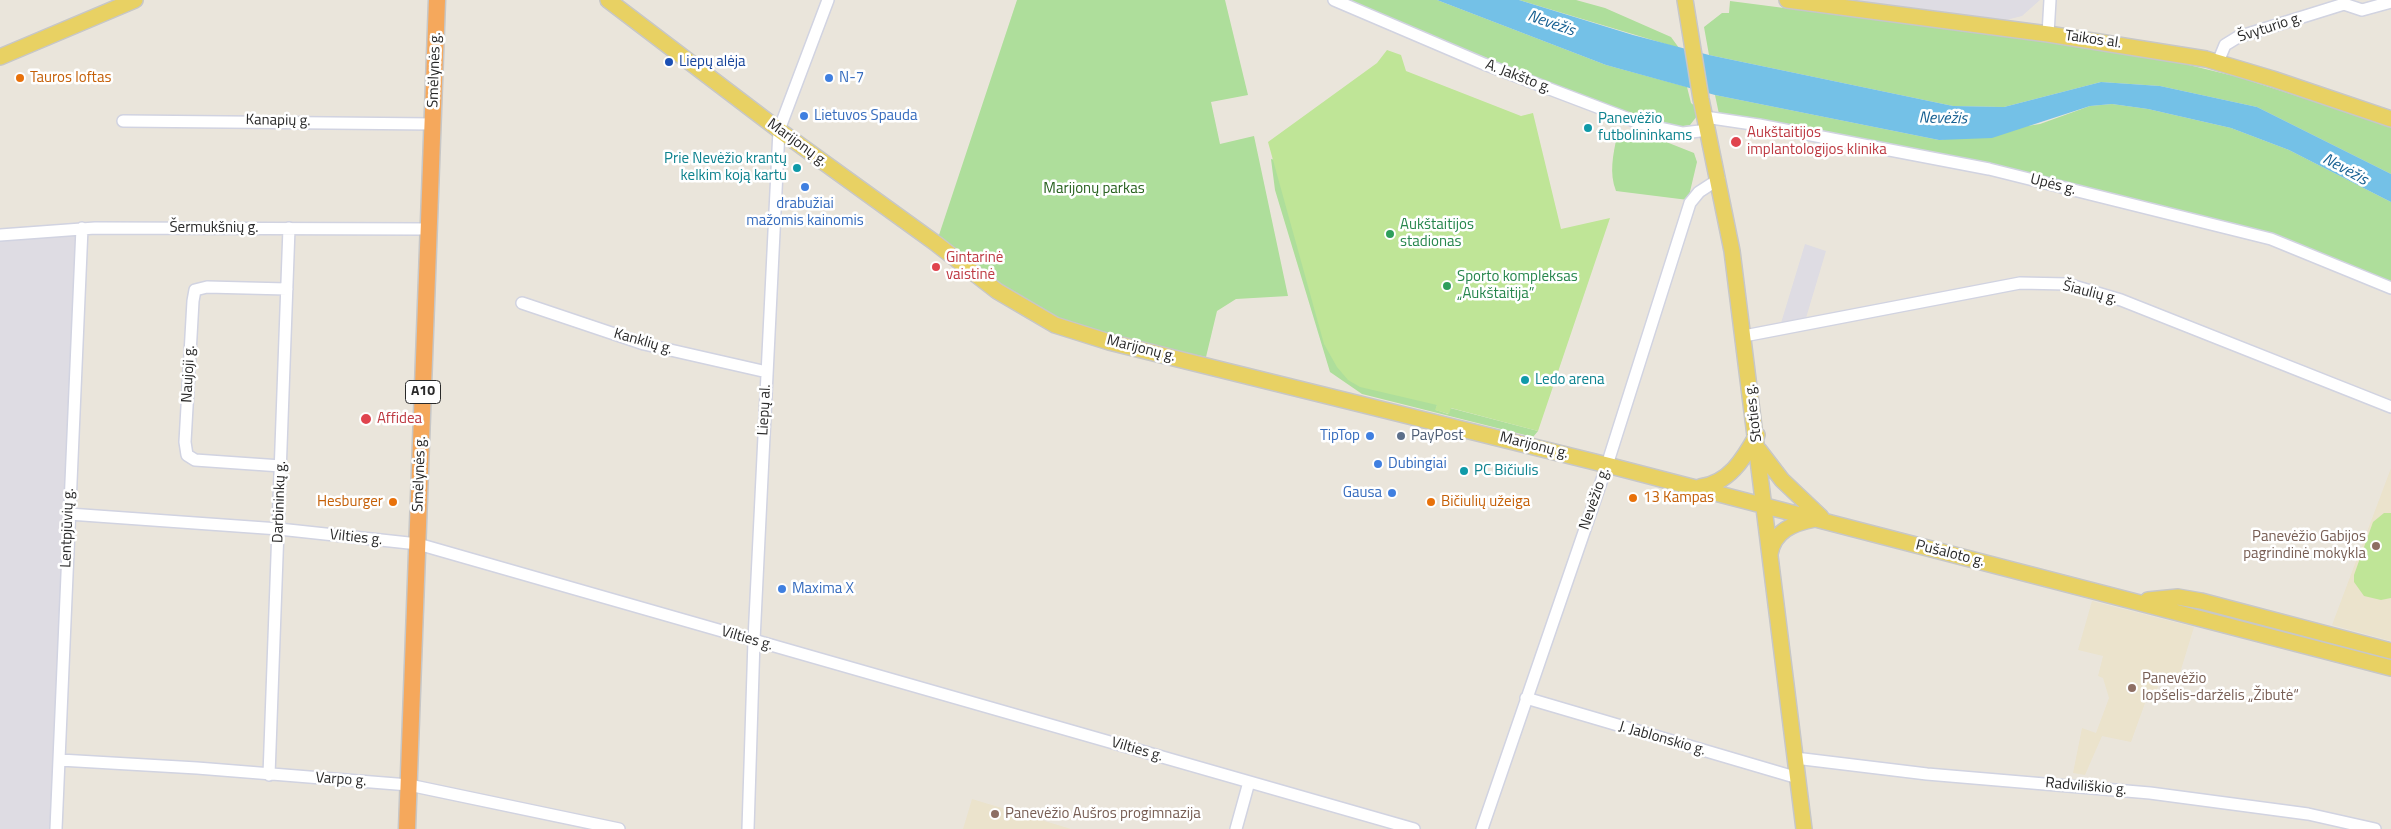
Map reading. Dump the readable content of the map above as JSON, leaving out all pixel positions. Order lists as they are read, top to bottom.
{
  "streets": {
    "highway": ["Smėlynės g.", "A10"],
    "main road": [
      "Taikos al.",
      "Marijonų g.",
      "Stoties g.",
      "Pušaloto g."
    ],
    "street": [
      "Švyturio g.",
      "A. Jakšto g.",
      "Kanapių g.",
      "Upės g.",
      "Šermukšnių g.",
      "Šiaulių g.",
      "Kanklių g.",
      "Naujoji g.",
      "Liepų al.",
      "Nevėžio g.",
      "Darbininkų g.",
      "Lentpjūvių g.",
      "Vilties g.",
      "J. Jablonskio g.",
      "Varpo g.",
      "Radviliškio g."
    ]
  },
  "crossings": [
    ["Švyturio g.", "Taikos al."],
    ["Smėlynės g.", "Kanapių g."],
    ["Smėlynės g.", "Šermukšnių g."],
    ["Smėlynės g.", "Vilties g."],
    ["Smėlynės g.", "Varpo g."],
    ["A. Jakšto g.", "Upės g."],
    ["A. Jakšto g.", "Stoties g."],
    ["Marijonų g.", "Liepų al."],
    ["Marijonų g.", "Stoties g."],
    ["Marijonų g.", "Nevėžio g."],
    ["Marijonų g.", "Pušaloto g."],
    ["Upės g.", "Stoties g."],
    ["Šermukšnių g.", "Darbininkų g."],
    ["Šermukšnių g.", "Lentpjūvių g."],
    ["Šiaulių g.", "Stoties g."],
    ["Kanklių g.", "Liepų al."],
    ["Naujoji g.", "Darbininkų g."],
    ["Liepų al.", "Vilties g."],
    ["Stoties g.", "Nevėžio g."],
    ["Stoties g.", "Pušaloto g."],
    ["Stoties g.", "J. Jablonskio g."],
    ["Stoties g.", "Radviliškio g."],
    ["Nevėžio g.", "J. Jablonskio g."],
    ["Darbininkų g.", "Vilties g."],
    ["Darbininkų g.", "Varpo g."],
    ["Lentpjūvių g.", "Vilties g."],
    ["Lentpjūvių g.", "Varpo g."]
  ],
  "water": ["Nevėžis"],
  "parks": ["Marijonų parkas"],
  "places": [
    "Liepų alėja",
    "Tauros loftas",
    "N-7",
    "Lietuvos Spauda",
    "Panevėžio futbolininkams",
    "Aukštaitijos implantologijos klinika",
    "Prie Nevėžio krantų kelkim koją kartu",
    "drabužiai mažomis kainomis",
    "Aukštaitijos stadionas",
    "Gintarinė vaistinė",
    "Sporto kompleksas „Aukštaitija”",
    "Ledo arena",
    "Affidea",
    "TipTop",
    "PayPost",
    "Dubingiai",
    "PC Bičiulis",
    "Gausa",
    "13 Kampas",
    "Hesburger",
    "Bičiulių užeiga",
    "Panevėžio Gabijos pagrindinė mokykla",
    "Maxima X",
    "Panevėžio lopšelis-darželis „Žibutė“",
    "Panevėžio Aušros progimnazija"
  ]
}
